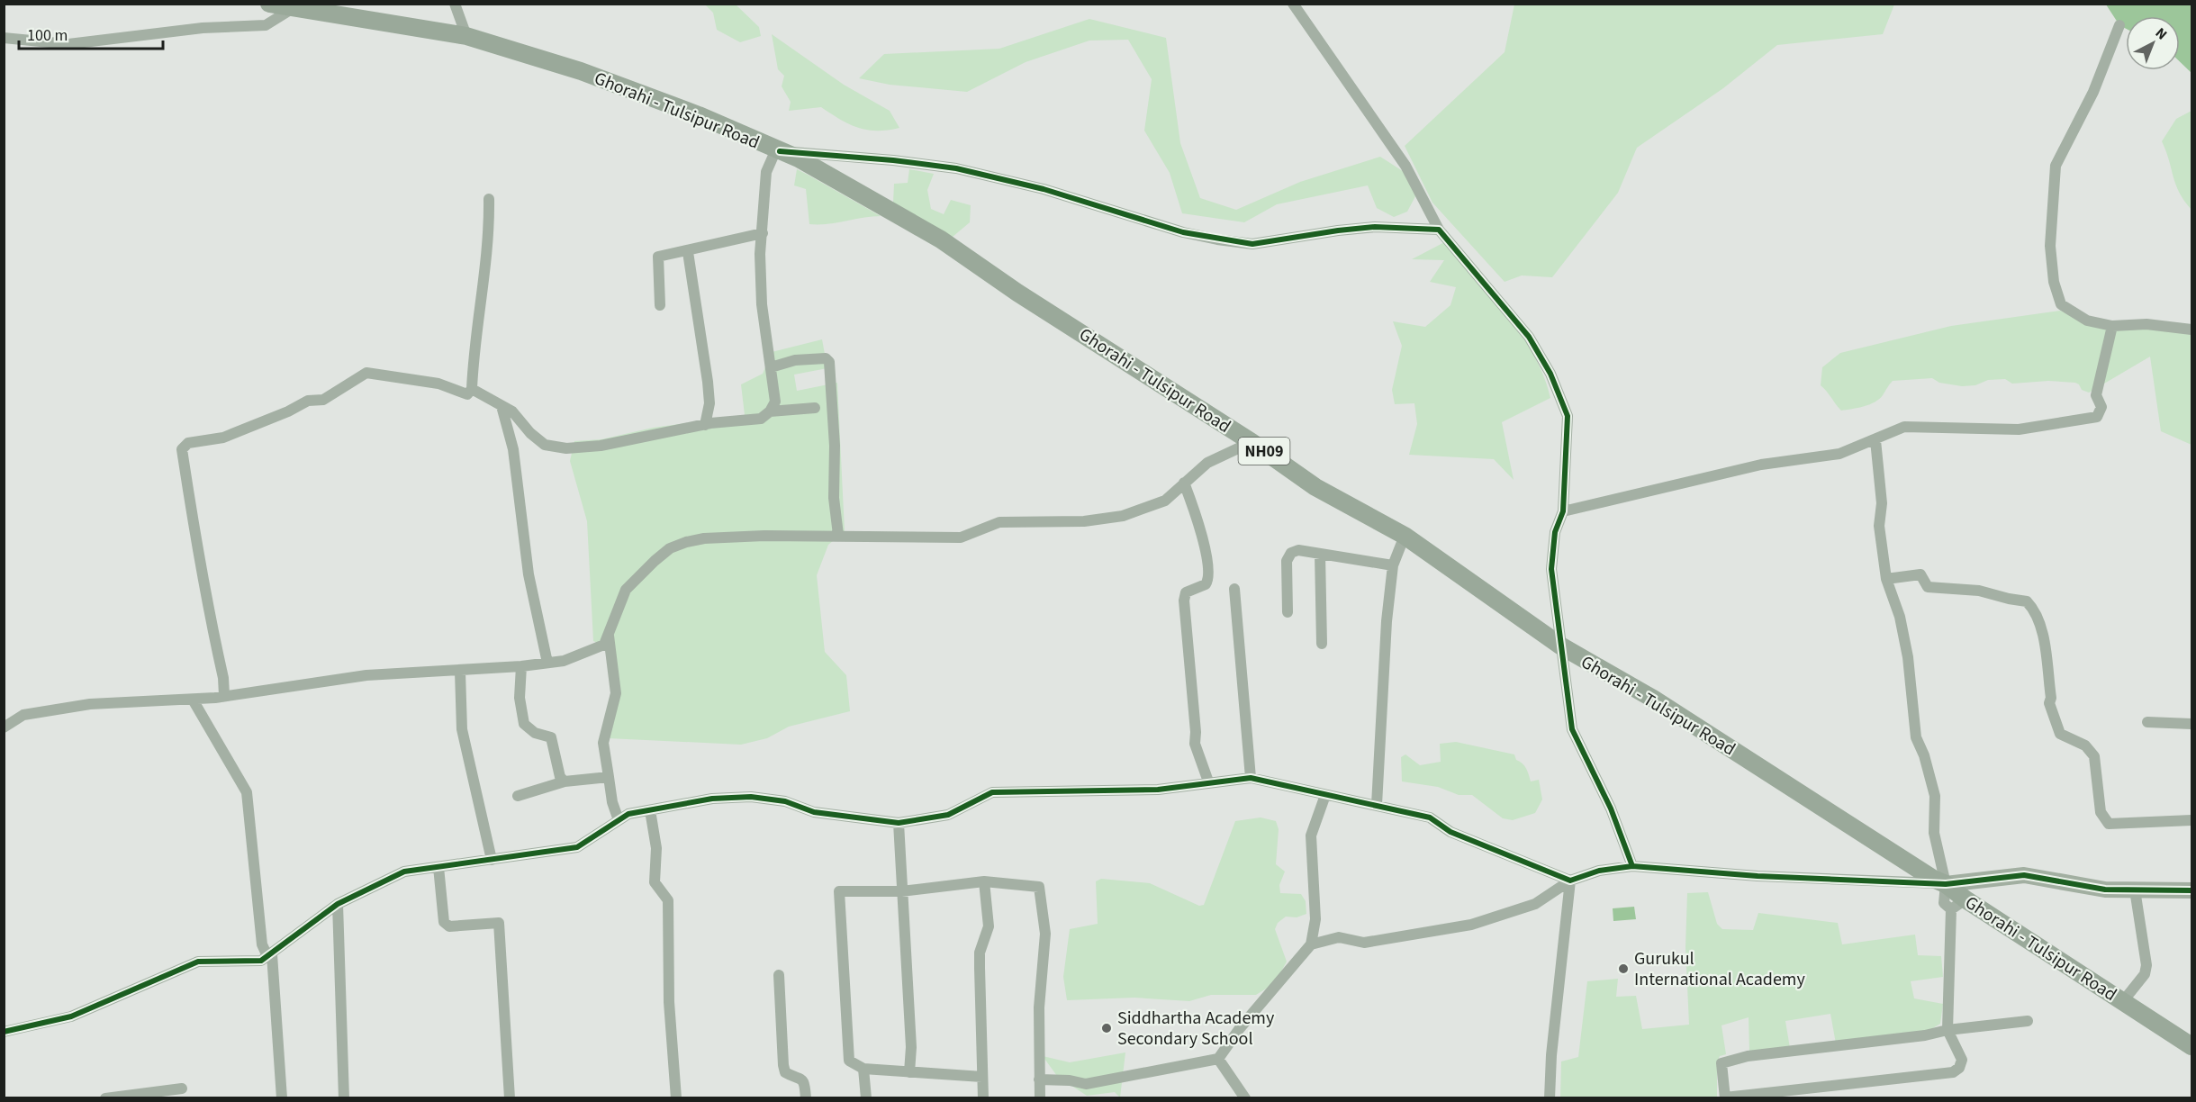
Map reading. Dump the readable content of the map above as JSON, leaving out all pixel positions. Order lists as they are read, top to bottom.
{
  "streets": {
    "main road": ["Ghorahi - Tulsipur Road", "NH09"]
  },
  "places": ["Gurukul International Academy", "Siddhartha Academy Secondary School"],
  "scale_bar": "100 m",
  "north": "top right"
}
